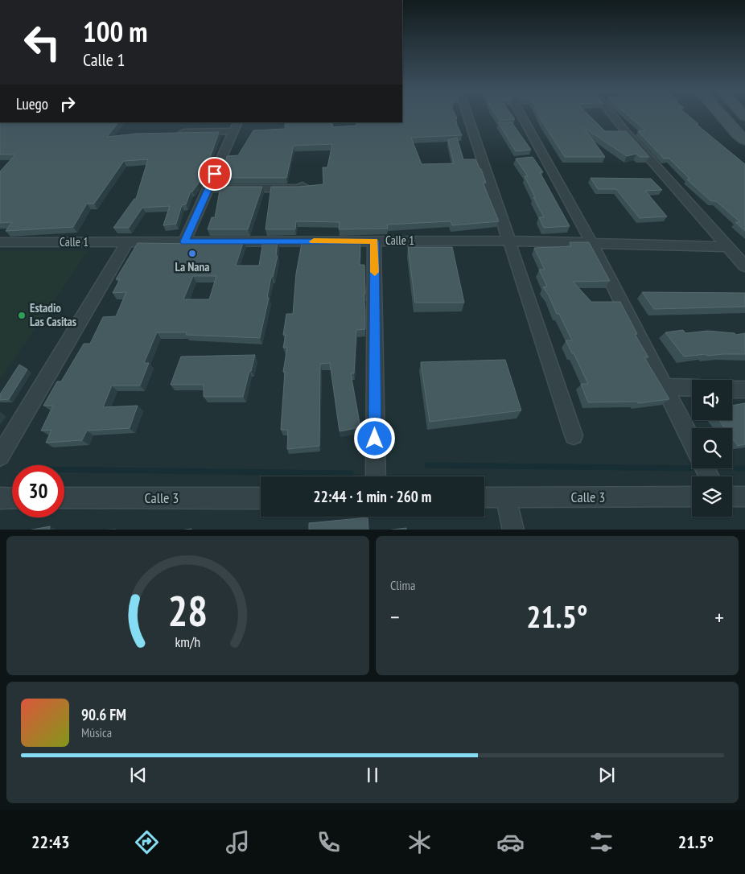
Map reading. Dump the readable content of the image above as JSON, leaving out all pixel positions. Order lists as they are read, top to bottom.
{
  "streets": {
    "street": ["Calle 1", "Calle 3"]
  },
  "places": ["La Nana", "Estadio Las Casitas"],
  "page": {
    "turn": ["100 m", "Calle 1"],
    "then": "Luego",
    "limit": "30",
    "trip": "22:44 · 1 min · 260 m",
    "tile": "Clima",
    "heat": ["−", "21.5°", "+"],
    "song": ["90.6 FM", "Música"],
    "tabs": ["22:43", "21.5°"],
    "gauge": ["28", "km/h"]
  }
}
